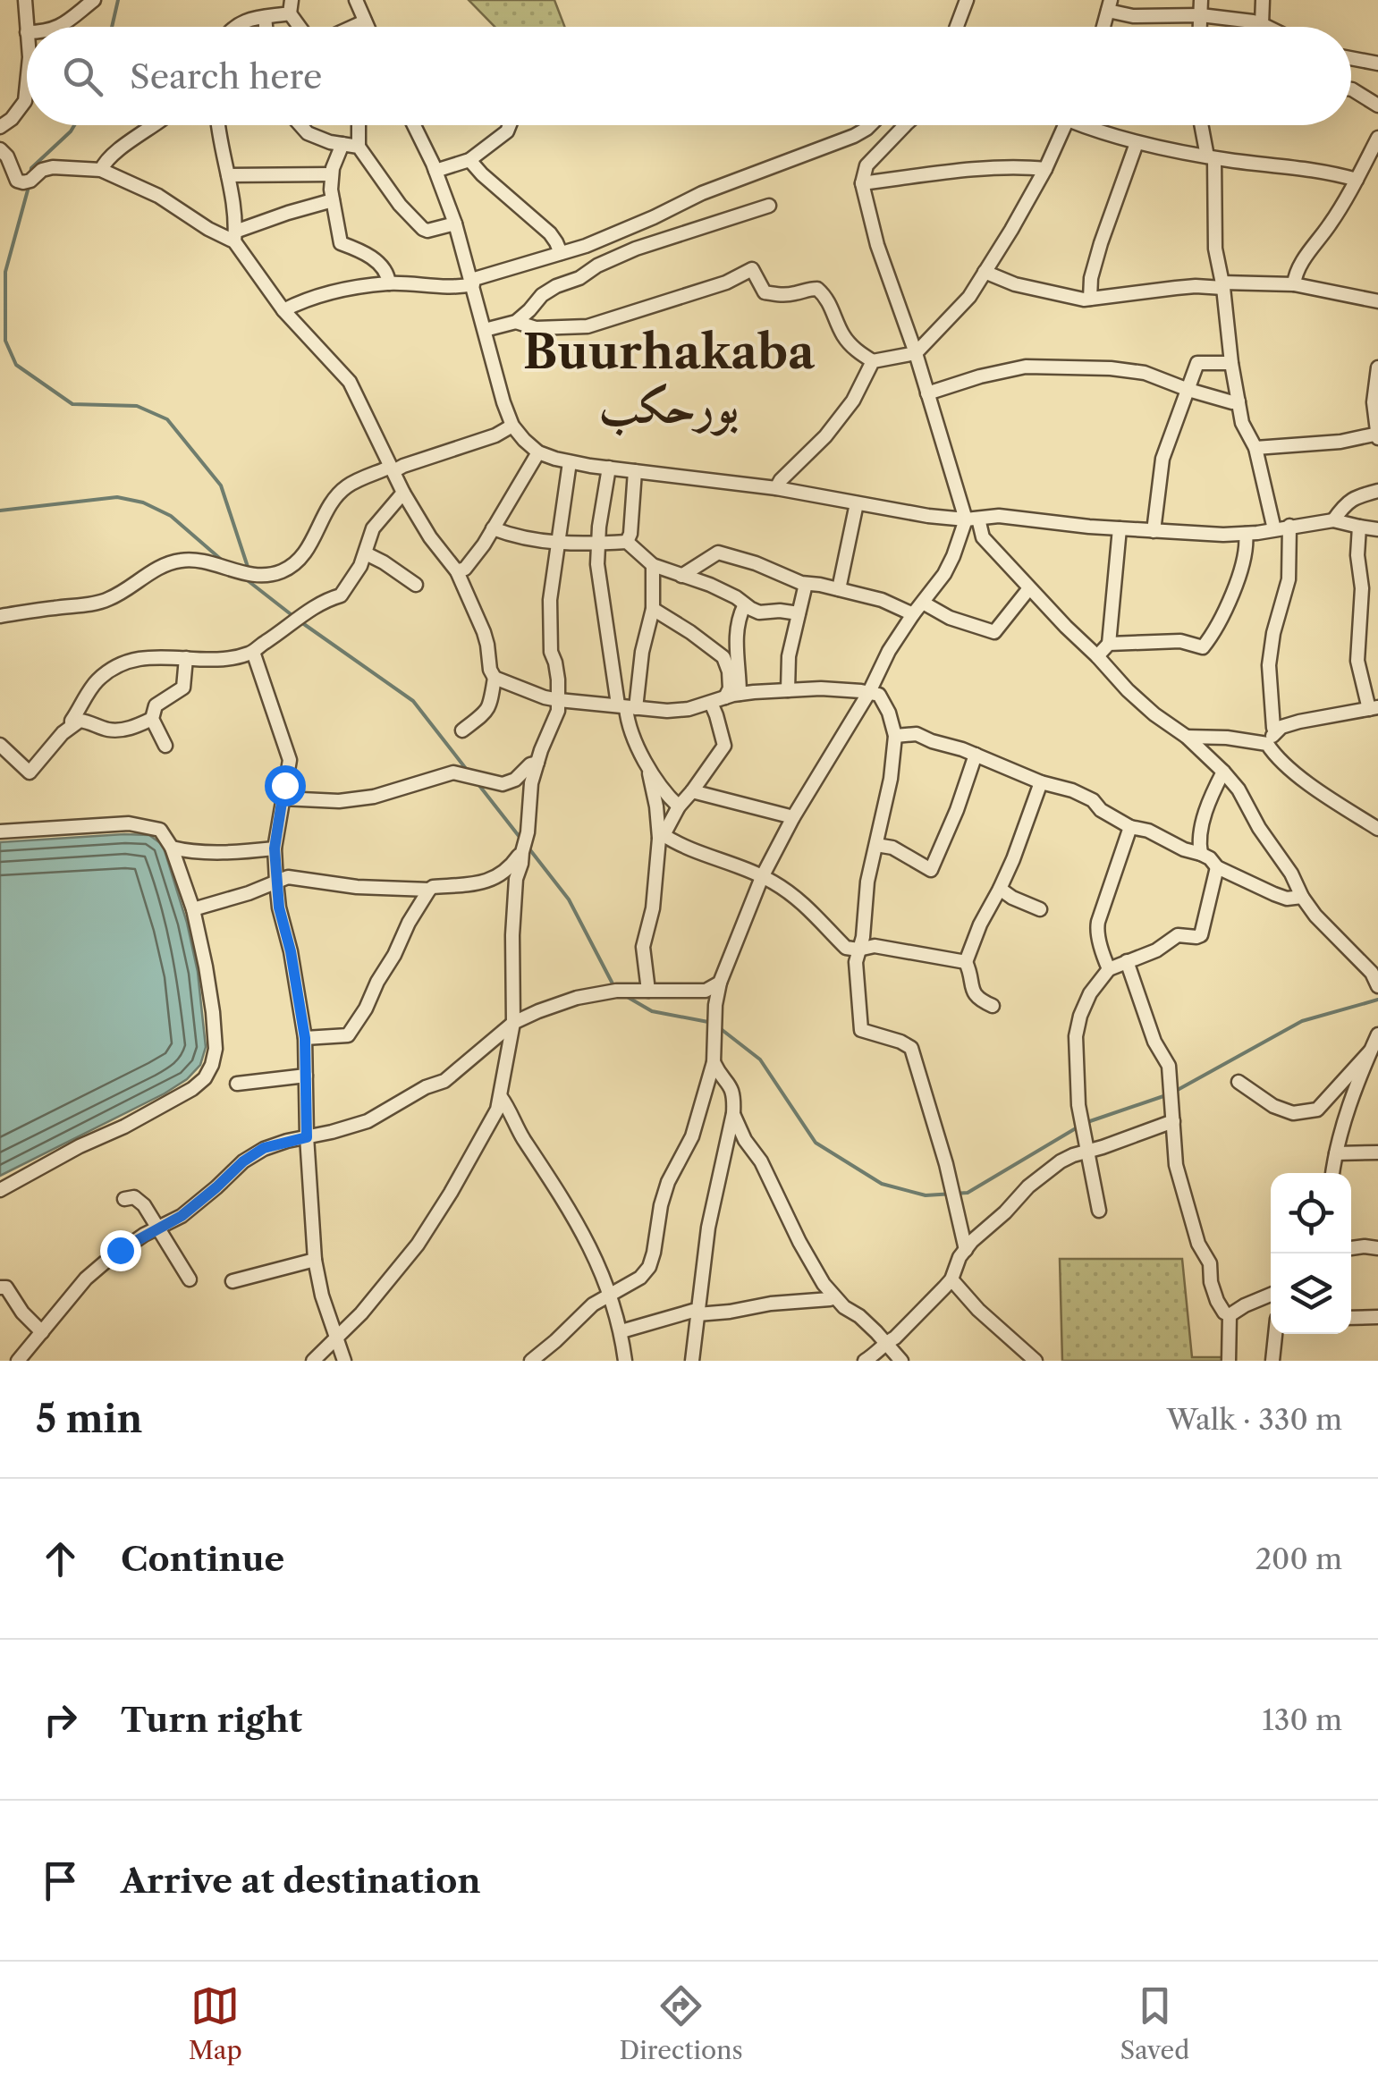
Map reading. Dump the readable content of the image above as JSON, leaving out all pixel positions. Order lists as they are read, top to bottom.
{
  "districts": ["Buurhakaba بورحكب"],
  "page": {
    "search": "Search here",
    "heading": ["5 min", "Walk · 330 m"],
    "list": [
      ["Continue", "200 m"],
      ["Turn right", "130 m"],
      "Arrive at destination"
    ],
    "nav": ["Map", "Directions", "Saved"]
  }
}
